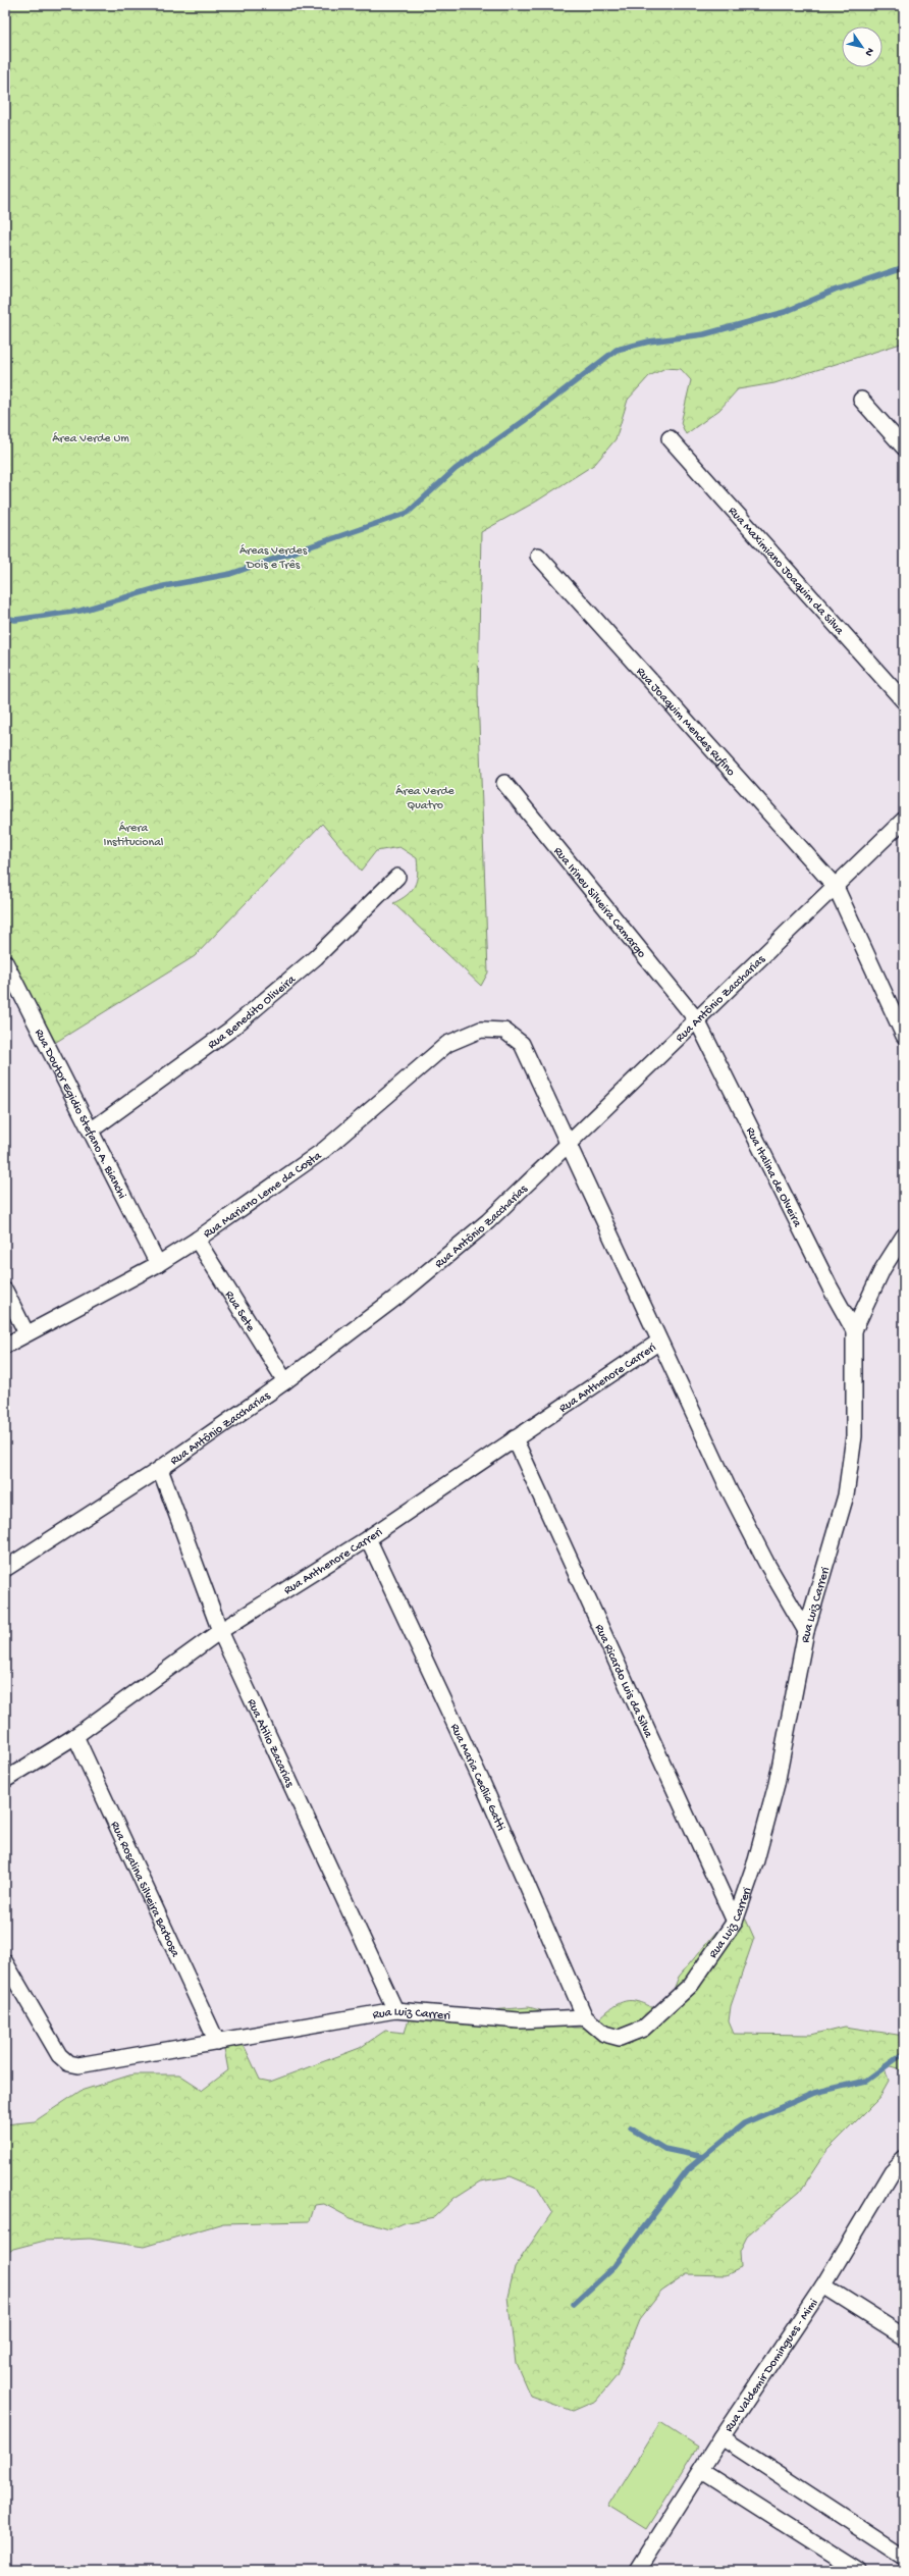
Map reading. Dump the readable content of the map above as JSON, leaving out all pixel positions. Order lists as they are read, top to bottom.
{
  "streets": {
    "street": [
      "Rua Maximiano Joaquim da Silva",
      "Rua Joaquim Mendes Rufino",
      "Rua Irineu Silveira Camargo",
      "Rua Antônio Zaccharias",
      "Rua Benedito Oliveira",
      "Rua Doutor Egidio Stefano A. Bianchi",
      "Rua Italina de Olveira",
      "Rua Mariano Leme da Costa",
      "Rua Sete",
      "Rua Anthenore Carreri",
      "Rua Luiz Carreri",
      "Rua Ricardo Luis da Silva",
      "Rua Atilio Zacarias",
      "Rua Maria Cecília Gatti",
      "Rua Rosalina Silveira Barbosa",
      "Rua Valdemir Domingues - Mimi"
    ]
  },
  "crossings": [
    ["Rua Joaquim Mendes Rufino", "Rua Antônio Zaccharias"],
    ["Rua Irineu Silveira Camargo", "Rua Antônio Zaccharias"],
    ["Rua Irineu Silveira Camargo", "Rua Italina de Olveira"],
    ["Rua Antônio Zaccharias", "Rua Italina de Olveira"],
    ["Rua Antônio Zaccharias", "Rua Mariano Leme da Costa"],
    ["Rua Antônio Zaccharias", "Rua Sete"],
    ["Rua Antônio Zaccharias", "Rua Atilio Zacarias"],
    ["Rua Benedito Oliveira", "Rua Doutor Egidio Stefano A. Bianchi"],
    ["Rua Doutor Egidio Stefano A. Bianchi", "Rua Mariano Leme da Costa"],
    ["Rua Italina de Olveira", "Rua Luiz Carreri"],
    ["Rua Mariano Leme da Costa", "Rua Sete"],
    ["Rua Anthenore Carreri", "Rua Ricardo Luis da Silva"],
    ["Rua Anthenore Carreri", "Rua Atilio Zacarias"],
    ["Rua Anthenore Carreri", "Rua Maria Cecília Gatti"],
    ["Rua Anthenore Carreri", "Rua Rosalina Silveira Barbosa"],
    ["Rua Luiz Carreri", "Rua Ricardo Luis da Silva"],
    ["Rua Luiz Carreri", "Rua Atilio Zacarias"],
    ["Rua Luiz Carreri", "Rua Maria Cecília Gatti"],
    ["Rua Luiz Carreri", "Rua Rosalina Silveira Barbosa"]
  ],
  "parks": [
    "Área Verde Um",
    "Áreas Verdes Dois e Três",
    "Área Verde Quatro",
    "Árera Institucional"
  ],
  "north": "bottom right"
}
